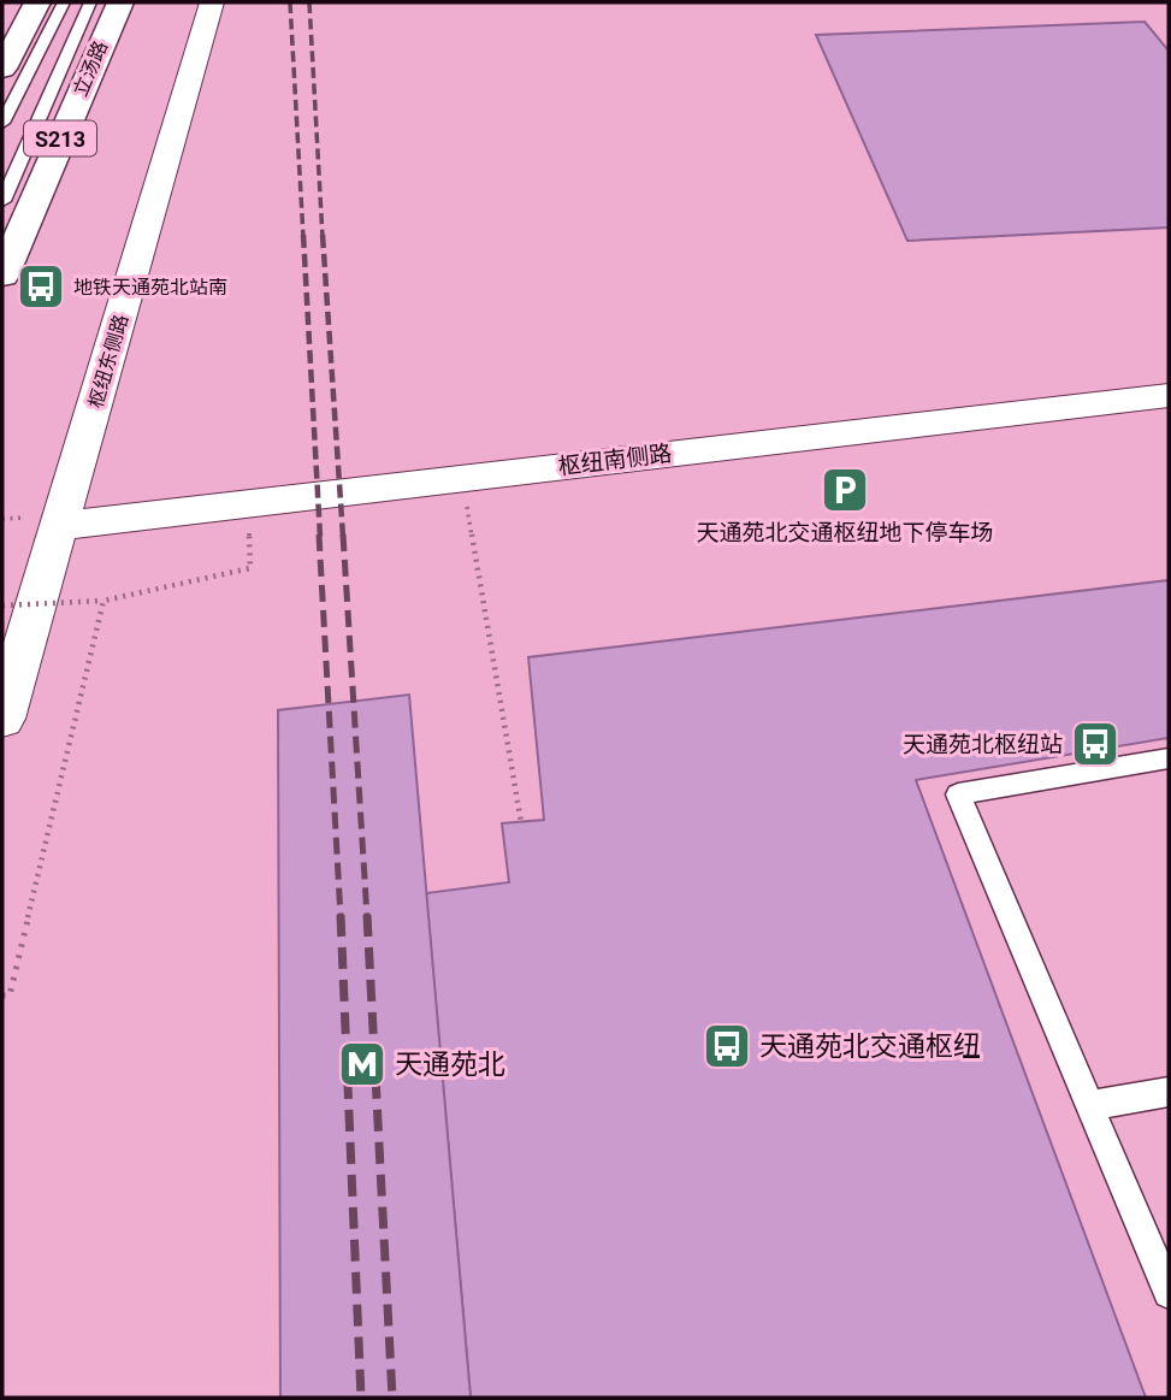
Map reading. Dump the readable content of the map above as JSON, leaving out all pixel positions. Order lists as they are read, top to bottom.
{
  "streets": {
    "main road": ["立汤路", "S213"],
    "street": ["枢纽东侧路", "枢纽南侧路"]
  },
  "crossings": [
    ["枢纽东侧路", "枢纽南侧路"]
  ],
  "places": {
    "bus stop": ["地铁天通苑北站南", "天通苑北枢纽站", "天通苑北交通枢纽"],
    "parking": ["天通苑北交通枢纽地下停车场"],
    "metro station": ["天通苑北"]
  }
}
